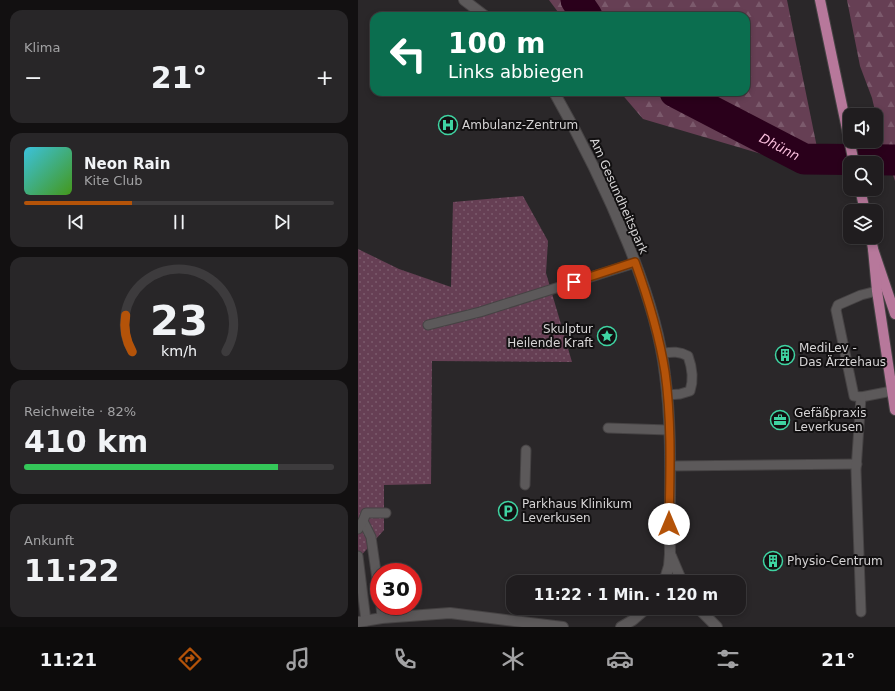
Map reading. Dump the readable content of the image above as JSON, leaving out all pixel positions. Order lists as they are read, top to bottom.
{
  "streets": {
    "street": ["Am Gesundheitspark"]
  },
  "water": ["Dhünn"],
  "places": {
    "hospital": ["Ambulanz-Zentrum"],
    "place": ["Skulptur Heilende Kraft"],
    "building": ["MediLev - Das Ärztehaus", "Physio-Centrum"],
    "office": ["Gefäßpraxis Leverkusen"],
    "parking": ["Parkhaus Klinikum Leverkusen"]
  },
  "page": {
    "tile": [
      "Klima",
      ["Reichweite · 82%", "410 km"],
      ["Ankunft", "11:22"]
    ],
    "turn": ["100 m", "Links abbiegen"],
    "heat": ["−", "21°", "+"],
    "song": ["Neon Rain", "Kite Club"],
    "limit": "30",
    "trip": "11:22 · 1 Min. · 120 m",
    "tabs": ["11:21", "21°"],
    "gauge": ["23", "km/h"]
  }
}
